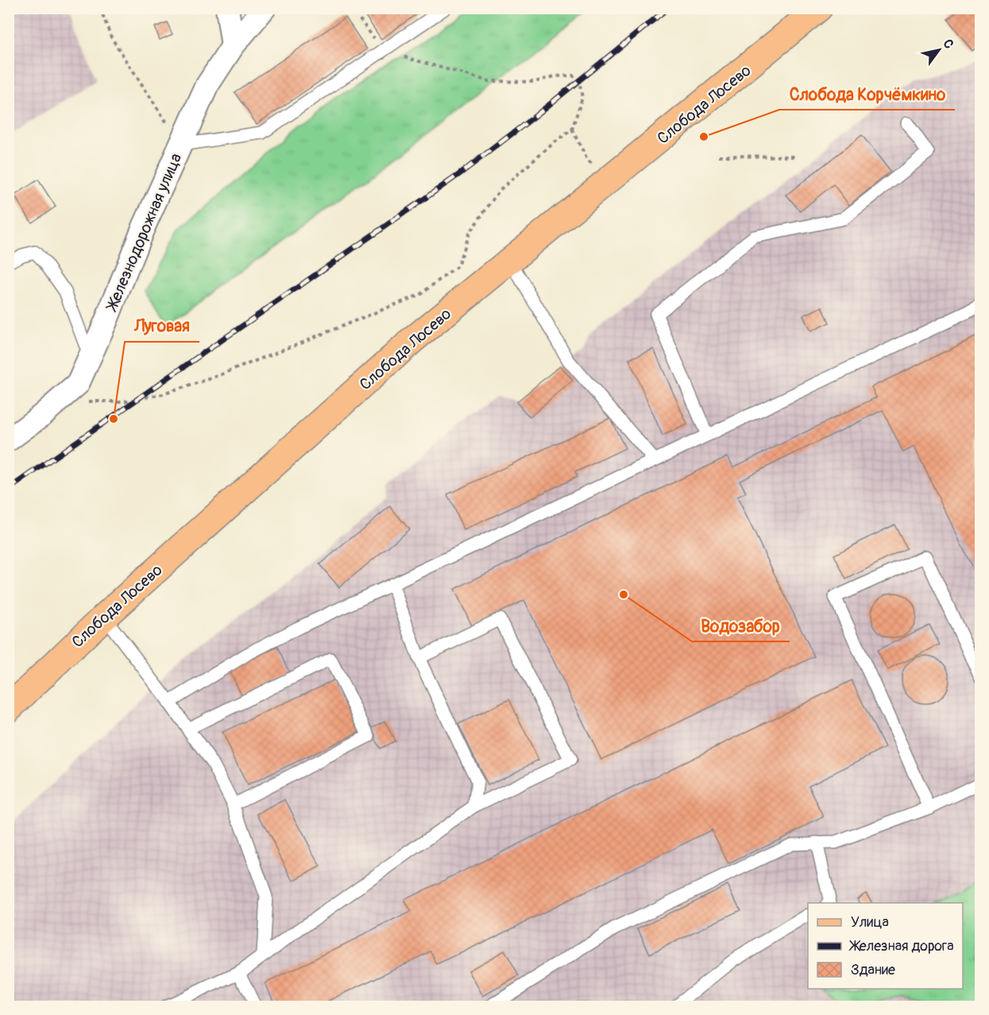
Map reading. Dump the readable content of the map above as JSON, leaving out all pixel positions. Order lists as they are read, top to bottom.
{
  "streets": {
    "main road": ["Слобода Лосево"],
    "street": ["Железнодорожная улица"]
  },
  "places": ["Слобода Корчёмкино", "Луговая", "Водозабор"],
  "legend": ["Улица", "Железная дорога", "Здание"],
  "north": "top right"
}
